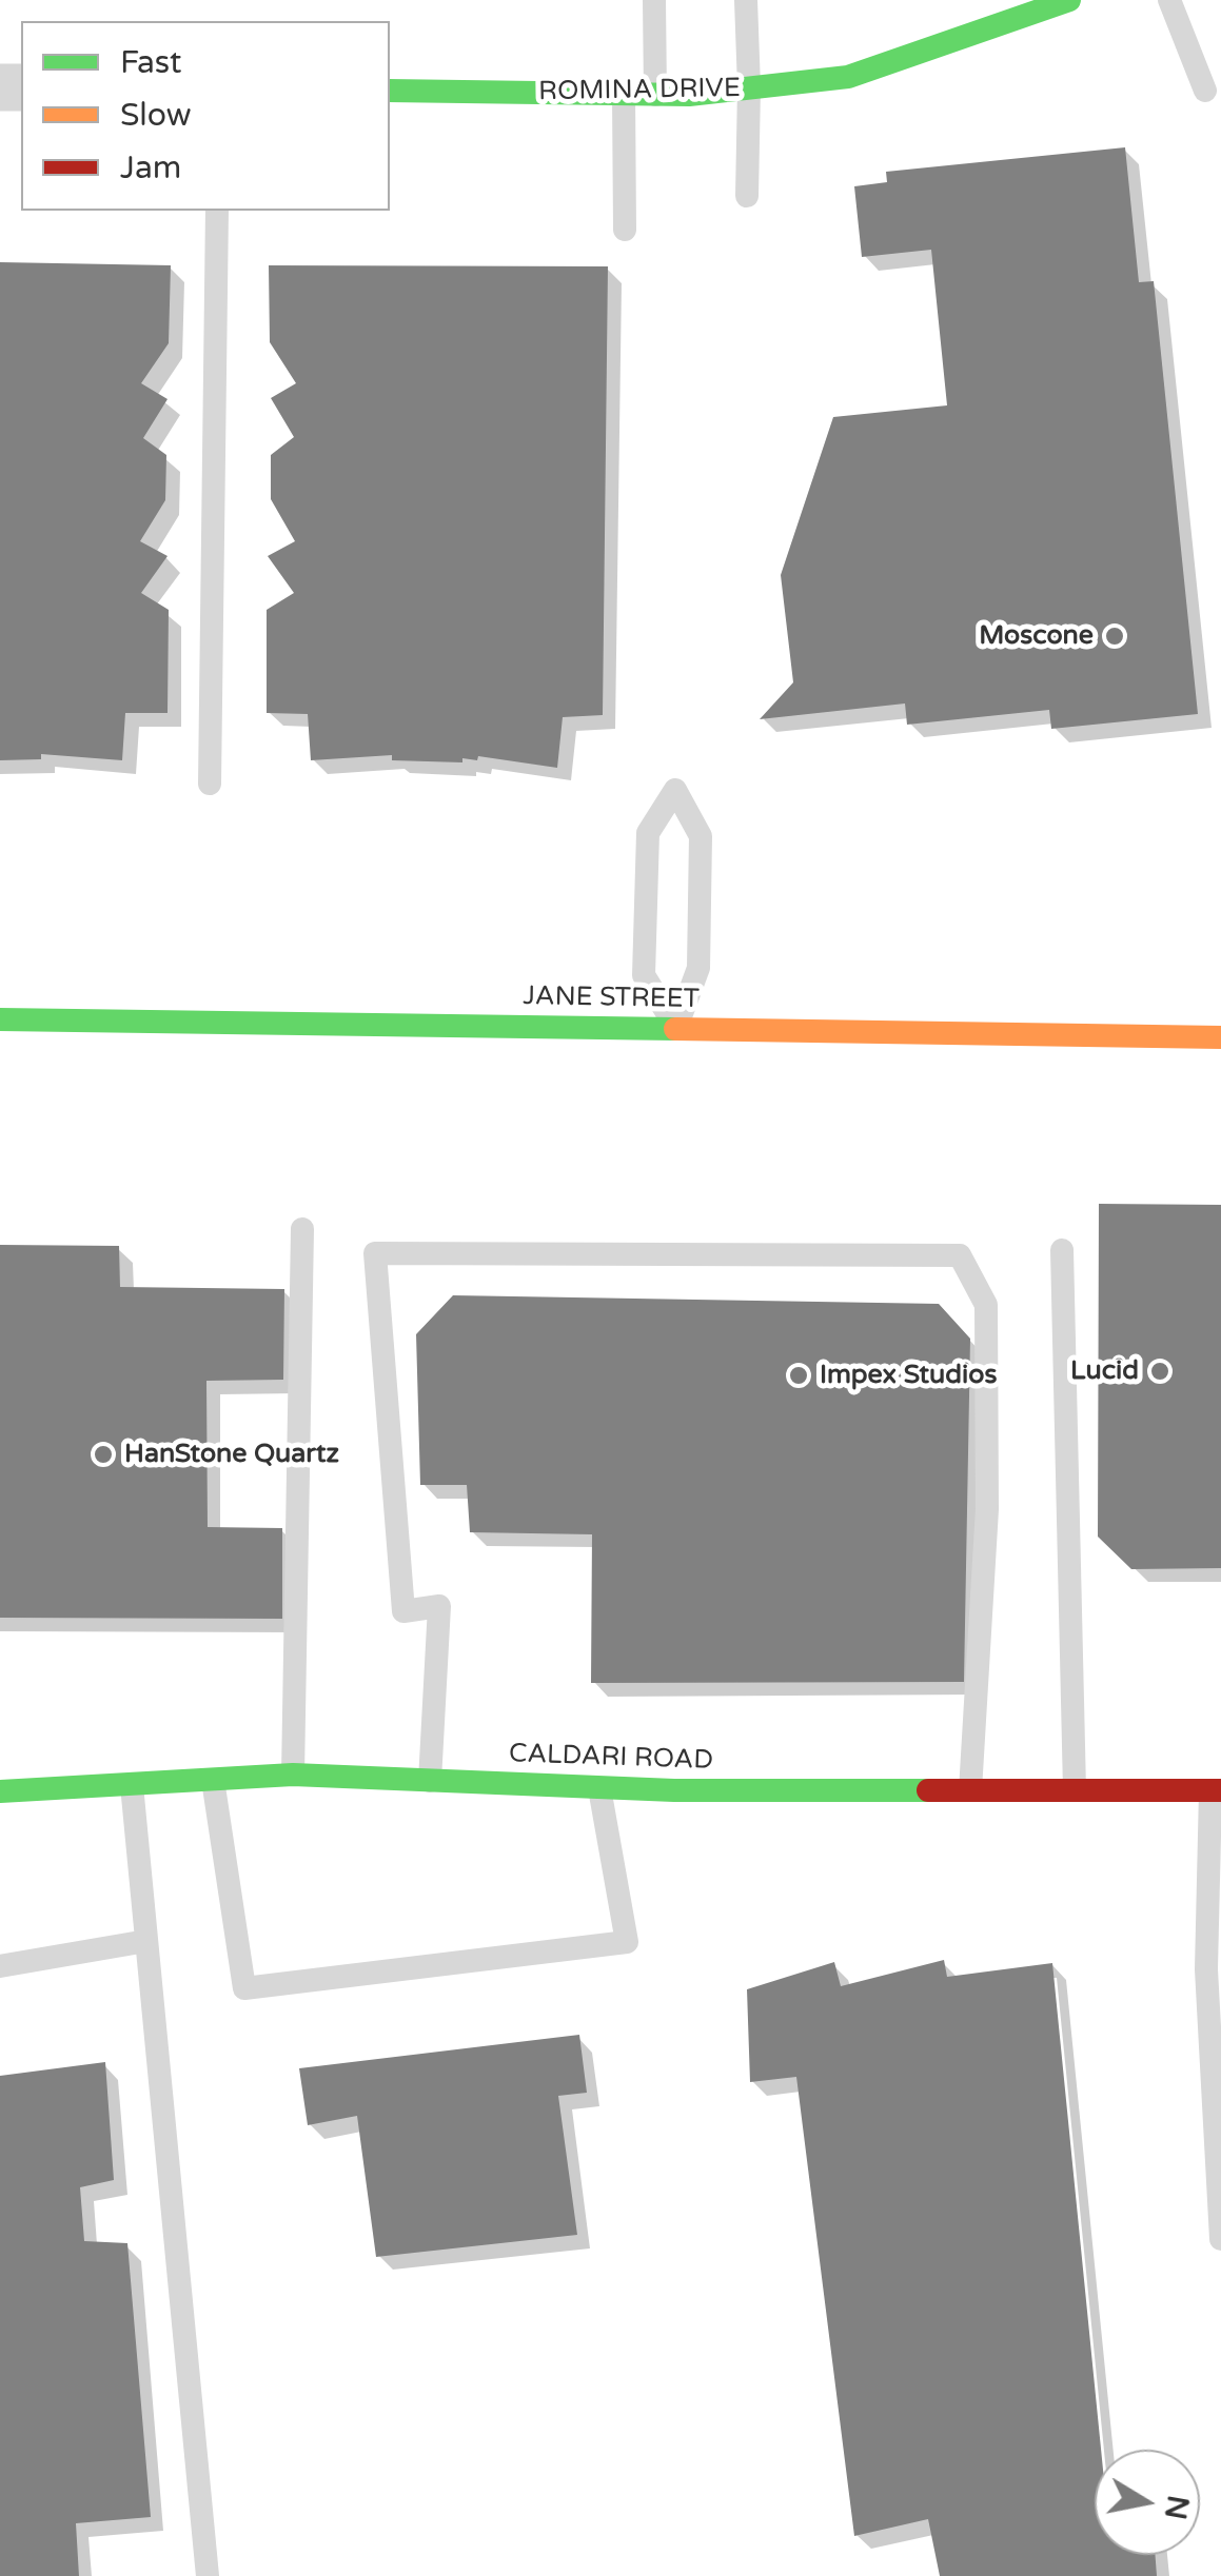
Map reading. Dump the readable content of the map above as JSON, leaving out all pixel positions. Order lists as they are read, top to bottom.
{
  "streets": {
    "street": ["ROMINA DRIVE", "JANE STREET", "CALDARI ROAD"]
  },
  "places": [
    "Moscone",
    "Lucid",
    "Impex Studios",
    "HanStone Quartz"
  ],
  "legend": ["Fast", "Slow", "Jam"],
  "north": "right"
}
